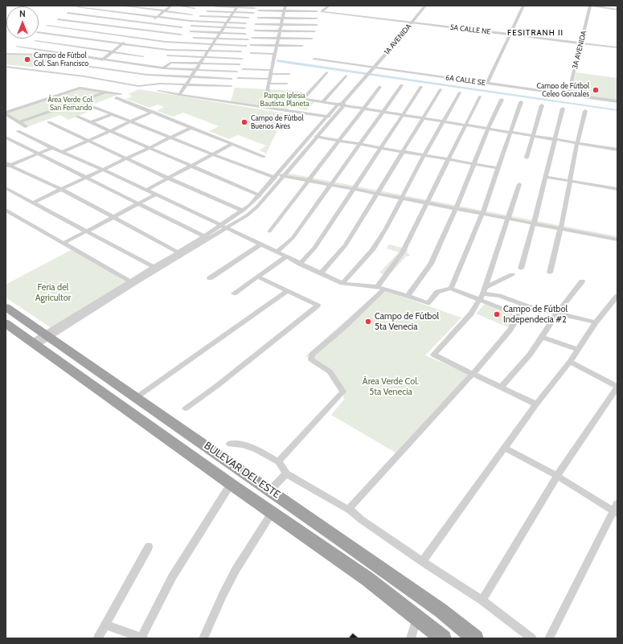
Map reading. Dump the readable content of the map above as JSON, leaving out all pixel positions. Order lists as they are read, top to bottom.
{
  "streets": {
    "highway": ["BULEVAR DEL ESTE"],
    "street": [
      "5A CALLE NE",
      "1A AVENIDA",
      "3A AVENIDA",
      "6A CALLE SE"
    ]
  },
  "crossings": [
    ["5A CALLE NE", "1A AVENIDA"],
    ["5A CALLE NE", "3A AVENIDA"],
    ["1A AVENIDA", "6A CALLE SE"],
    ["3A AVENIDA", "6A CALLE SE"]
  ],
  "districts": ["FESITRANH II"],
  "parks": [
    "Parque Iglesia Bautista Planeta",
    "Área Verde Col. San Fernando",
    "Feria del Agricultor",
    "Área Verde Col. 5ta Venecia"
  ],
  "places": [
    "Campo de Fútbol Col. San Francisco",
    "Campo de Fútbol Celeo Gonzales",
    "Campo de Fútbol Buenos Aires",
    "Campo de Fútbol Independecia #2",
    "Campo de Fútbol 5ta Venecia"
  ],
  "north": "top"
}
